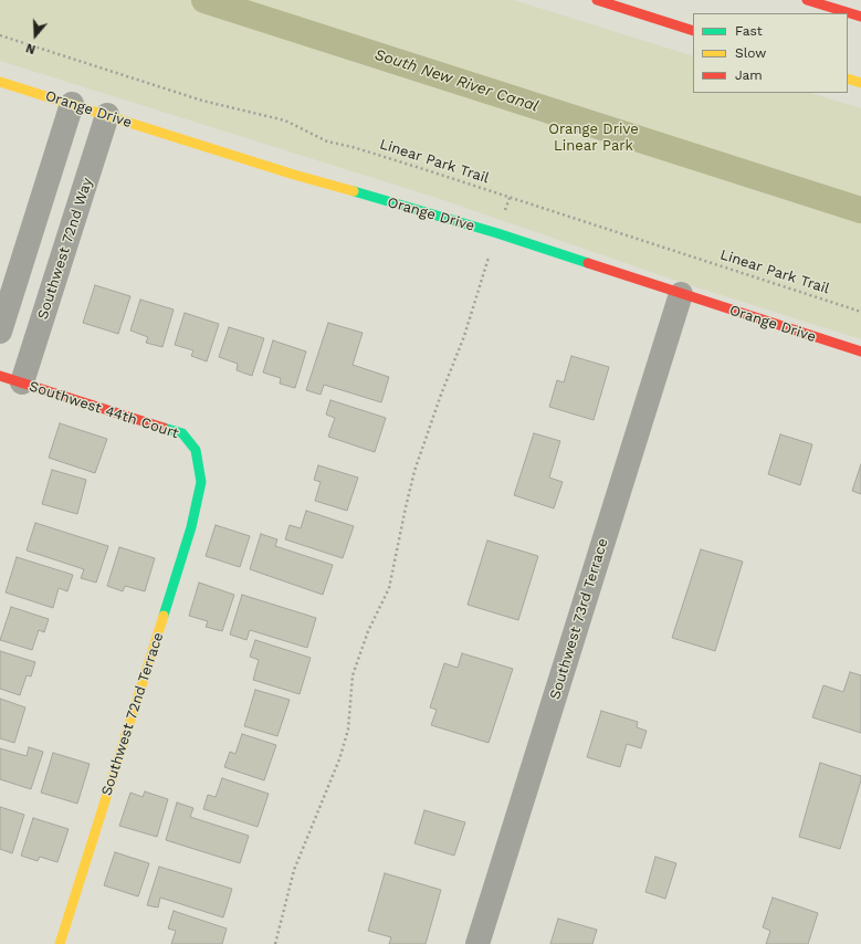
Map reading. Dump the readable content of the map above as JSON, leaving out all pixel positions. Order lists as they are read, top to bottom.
{
  "streets": {
    "street": [
      "Orange Drive",
      "Southwest 72nd Way",
      "Southwest 44th Court",
      "Southwest 73rd Terrace",
      "Southwest 72nd Terrace"
    ],
    "path": ["Linear Park Trail"]
  },
  "crossings": [
    ["Orange Drive", "Southwest 72nd Way"],
    ["Orange Drive", "Southwest 73rd Terrace"],
    ["Southwest 72nd Way", "Southwest 44th Court"],
    ["Southwest 44th Court", "Southwest 72nd Terrace"]
  ],
  "water": ["South New River Canal"],
  "parks": ["Orange Drive Linear Park"],
  "legend": ["Fast", "Slow", "Jam"],
  "north": "bottom"
}
